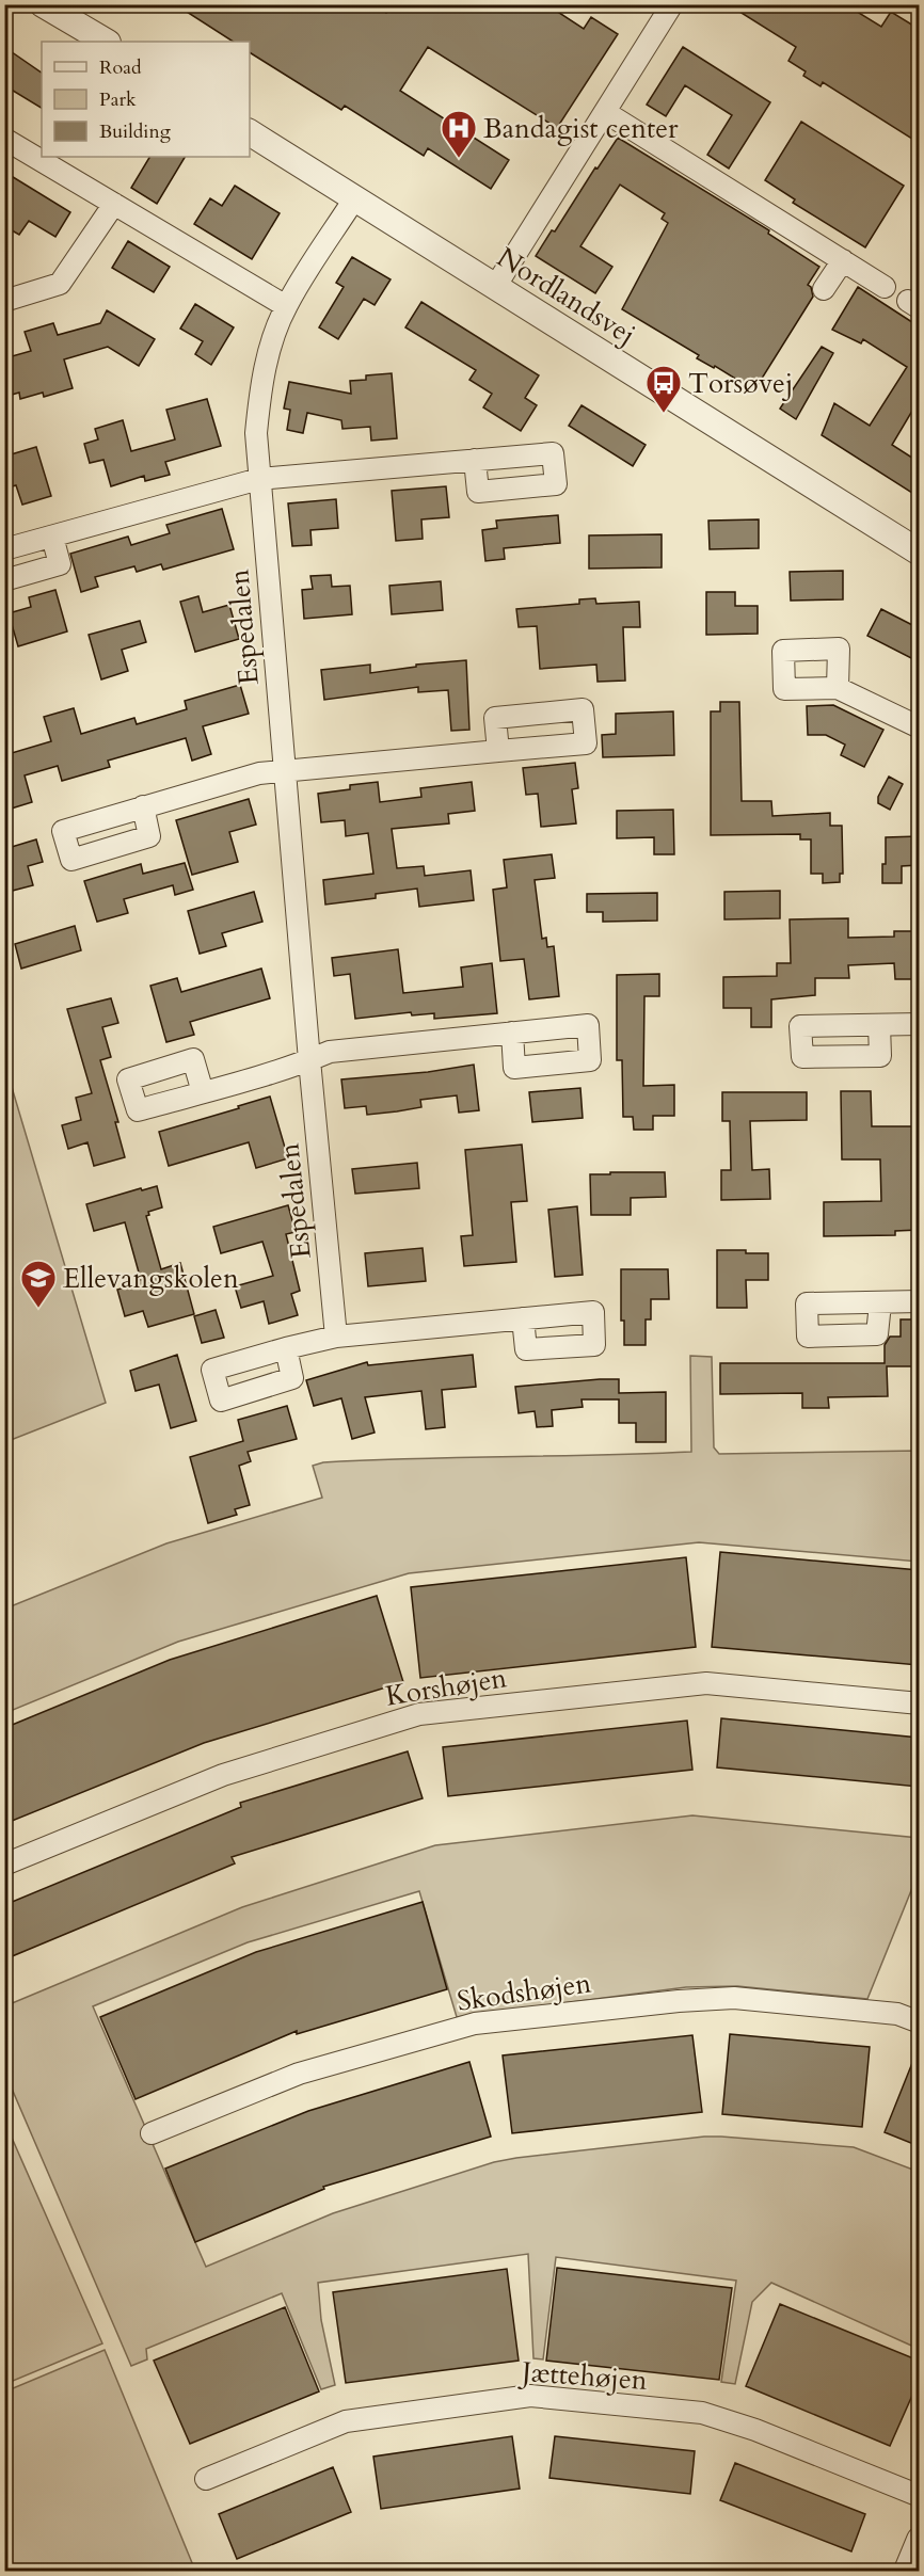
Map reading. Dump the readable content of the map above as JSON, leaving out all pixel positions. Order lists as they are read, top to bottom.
{
  "streets": {
    "street": [
      "Nordlandsvej",
      "Espedalen",
      "Korshøjen",
      "Skodshøjen",
      "Jættehøjen"
    ]
  },
  "crossings": [
    ["Nordlandsvej", "Espedalen"]
  ],
  "places": {
    "hospital": ["Bandagist center"],
    "bus stop": ["Torsøvej"],
    "school or university": ["Ellevangskolen"]
  },
  "legend": ["Road", "Park", "Building"]
}
